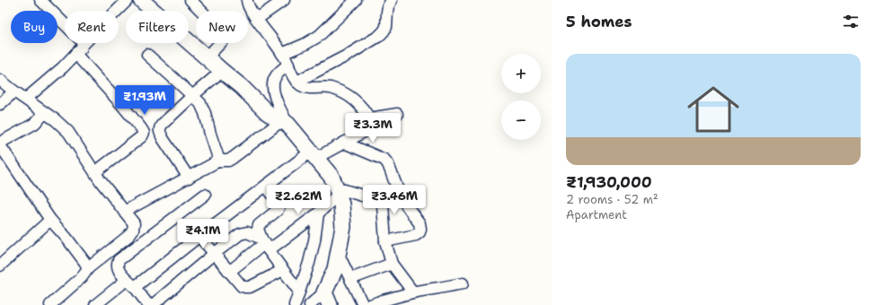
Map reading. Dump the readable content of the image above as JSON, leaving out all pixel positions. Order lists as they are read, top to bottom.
{
  "page": {
    "heading": "5 homes",
    "chip": [
      "Buy",
      "Rent",
      "Filters",
      "New"
    ],
    "list": [
      {
        "name": "₹1,930,000",
        "note": "2 rooms · 52 m² · Apartment"
      }
    ],
    "map_buttons": ["+", "−"],
    "price": [
      "₹1.93M",
      "₹3.3M",
      "₹2.62M",
      "₹3.46M",
      "₹4.1M"
    ]
  }
}
